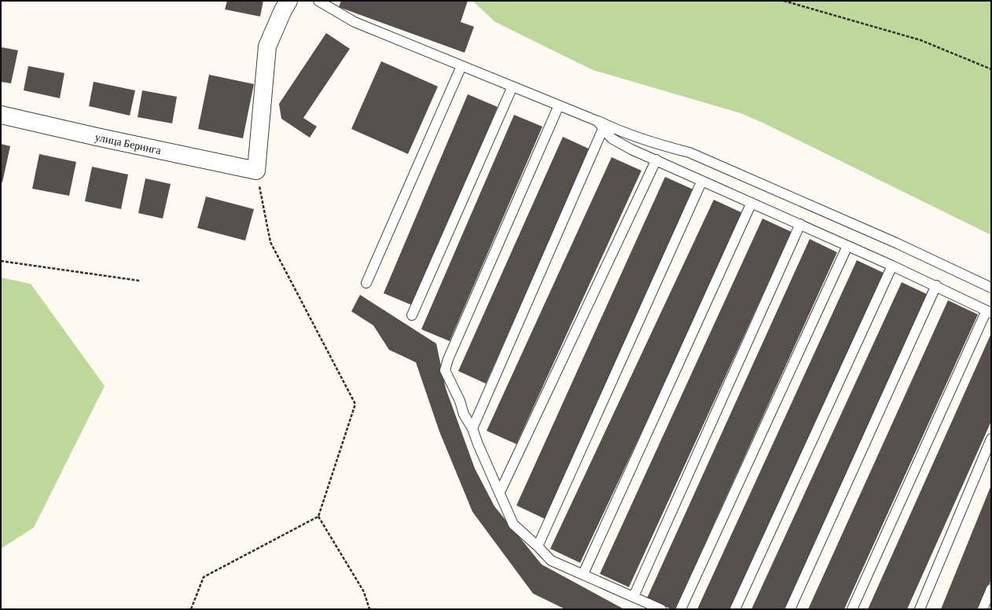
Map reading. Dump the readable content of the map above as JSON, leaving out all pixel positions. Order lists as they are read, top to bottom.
{
  "streets": {
    "street": ["улица Беринга"]
  }
}
